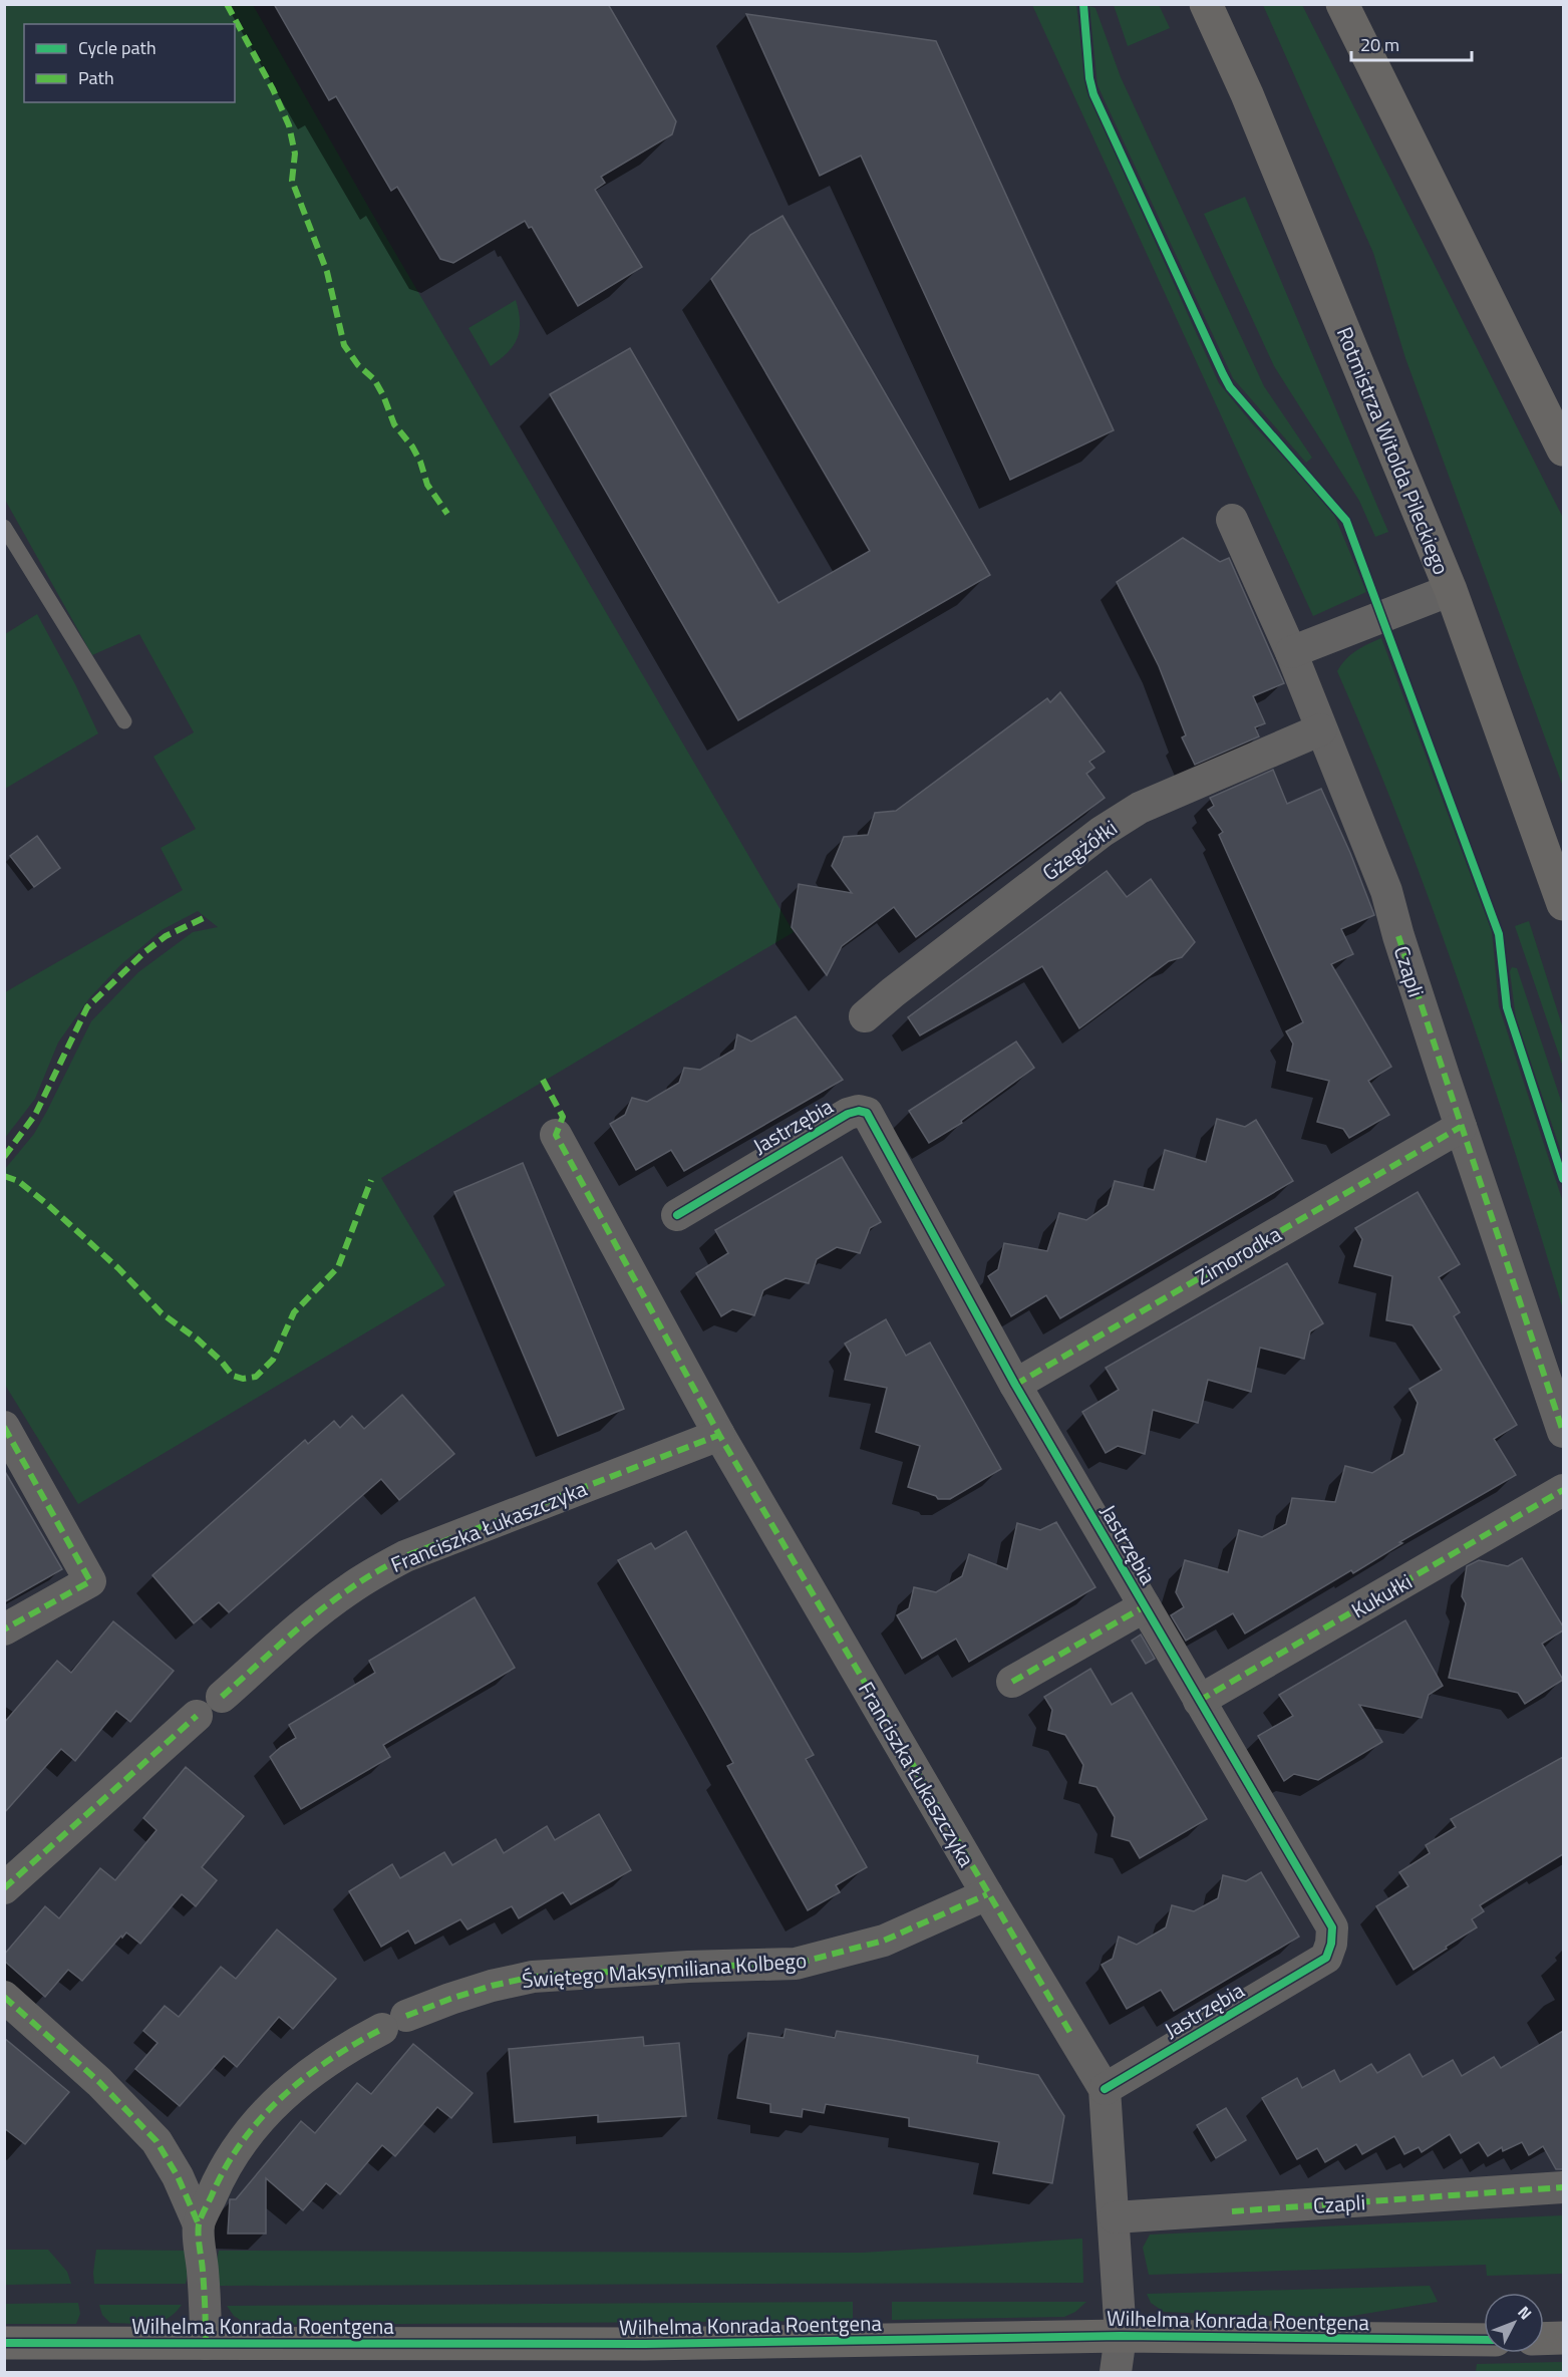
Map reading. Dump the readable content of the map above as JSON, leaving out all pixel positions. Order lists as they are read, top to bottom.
{
  "streets": {
    "street": [
      "Rotmistrza Witolda Pileckiego",
      "Gżegżółki",
      "Czapli",
      "Jastrzębia",
      "Zimorodka",
      "Franciszka Łukaszczyka",
      "Kukułki",
      "Świętego Maksymiliana Kolbego",
      "Wilhelma Konrada Roentgena"
    ]
  },
  "crossings": [
    ["Gżegżółki", "Czapli"],
    ["Czapli", "Zimorodka"],
    ["Jastrzębia", "Zimorodka"],
    ["Jastrzębia", "Franciszka Łukaszczyka"],
    ["Jastrzębia", "Kukułki"],
    ["Franciszka Łukaszczyka", "Świętego Maksymiliana Kolbego"],
    ["Świętego Maksymiliana Kolbego", "Wilhelma Konrada Roentgena"]
  ],
  "legend": ["Cycle path", "Path"],
  "scale_bar": "20 m",
  "north": "top right"
}
